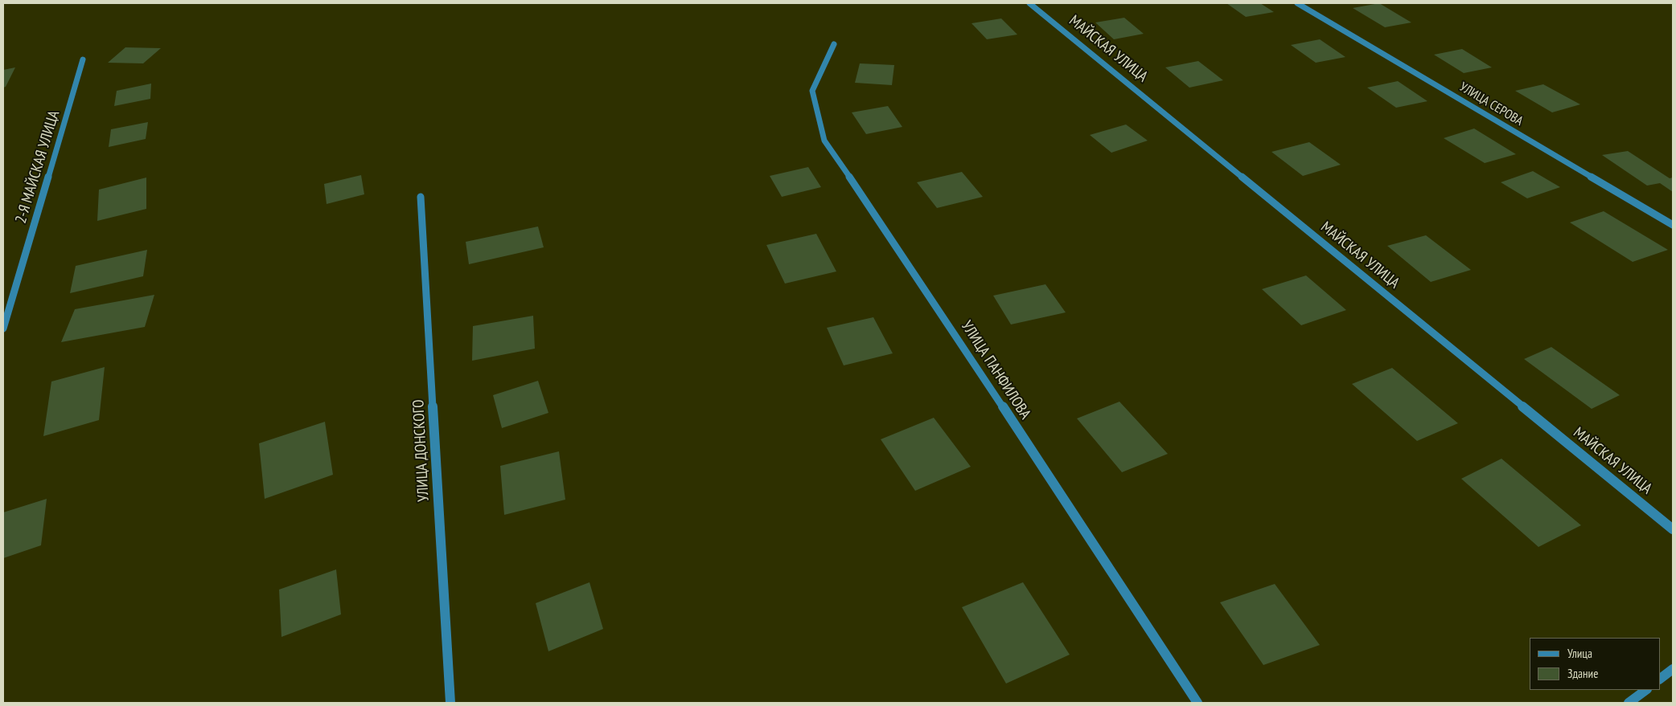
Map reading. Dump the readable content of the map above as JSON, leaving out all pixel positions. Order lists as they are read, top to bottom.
{
  "streets": {
    "street": [
      "МАЙСКАЯ УЛИЦА",
      "УЛИЦА СЕРОВА",
      "2-Я МАЙСКАЯ УЛИЦА",
      "УЛИЦА ПАНФИЛОВА",
      "УЛИЦА ДОНСКОГО"
    ]
  },
  "legend": ["Улица", "Здание"]
}
